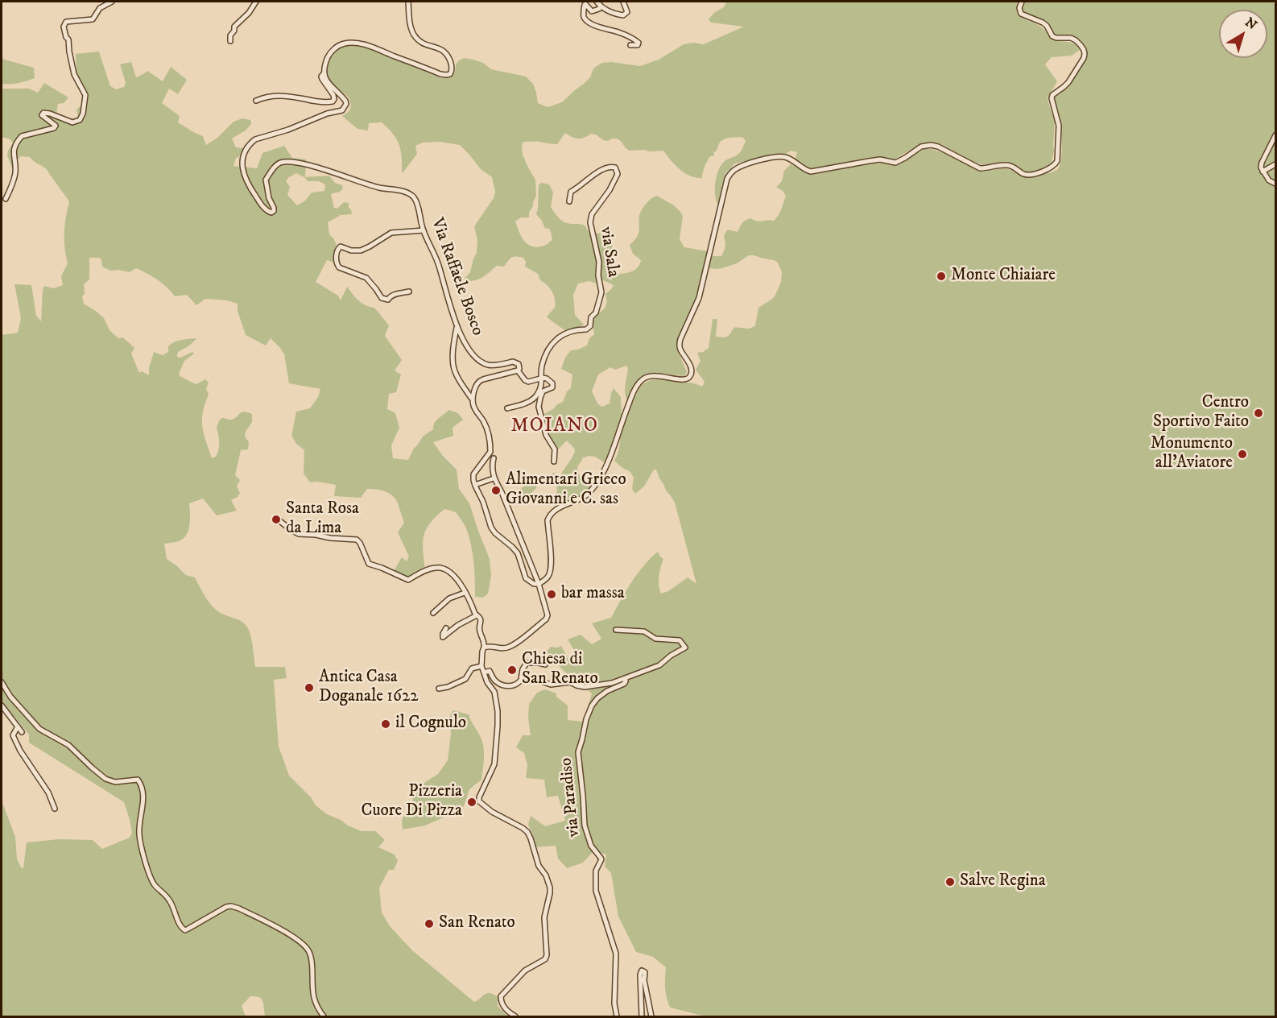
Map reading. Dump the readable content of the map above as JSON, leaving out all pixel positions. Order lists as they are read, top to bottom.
{
  "streets": {
    "street": ["via Sala", "Via Raffaele Bosco", "via Paradiso"]
  },
  "districts": ["MOIANO"],
  "places": [
    "Monte Chiaiare",
    "Centro Sportivo Faito",
    "Monumento all'Aviatore",
    "Alimentari Grieco Giovanni e C. sas",
    "Santa Rosa da Lima",
    "bar massa",
    "Chiesa di San Renato",
    "Antica Casa Doganale 1622",
    "il Cognulo",
    "Pizzeria Cuore Di Pizza",
    "Salve Regina",
    "San Renato"
  ],
  "north": "top right"
}
